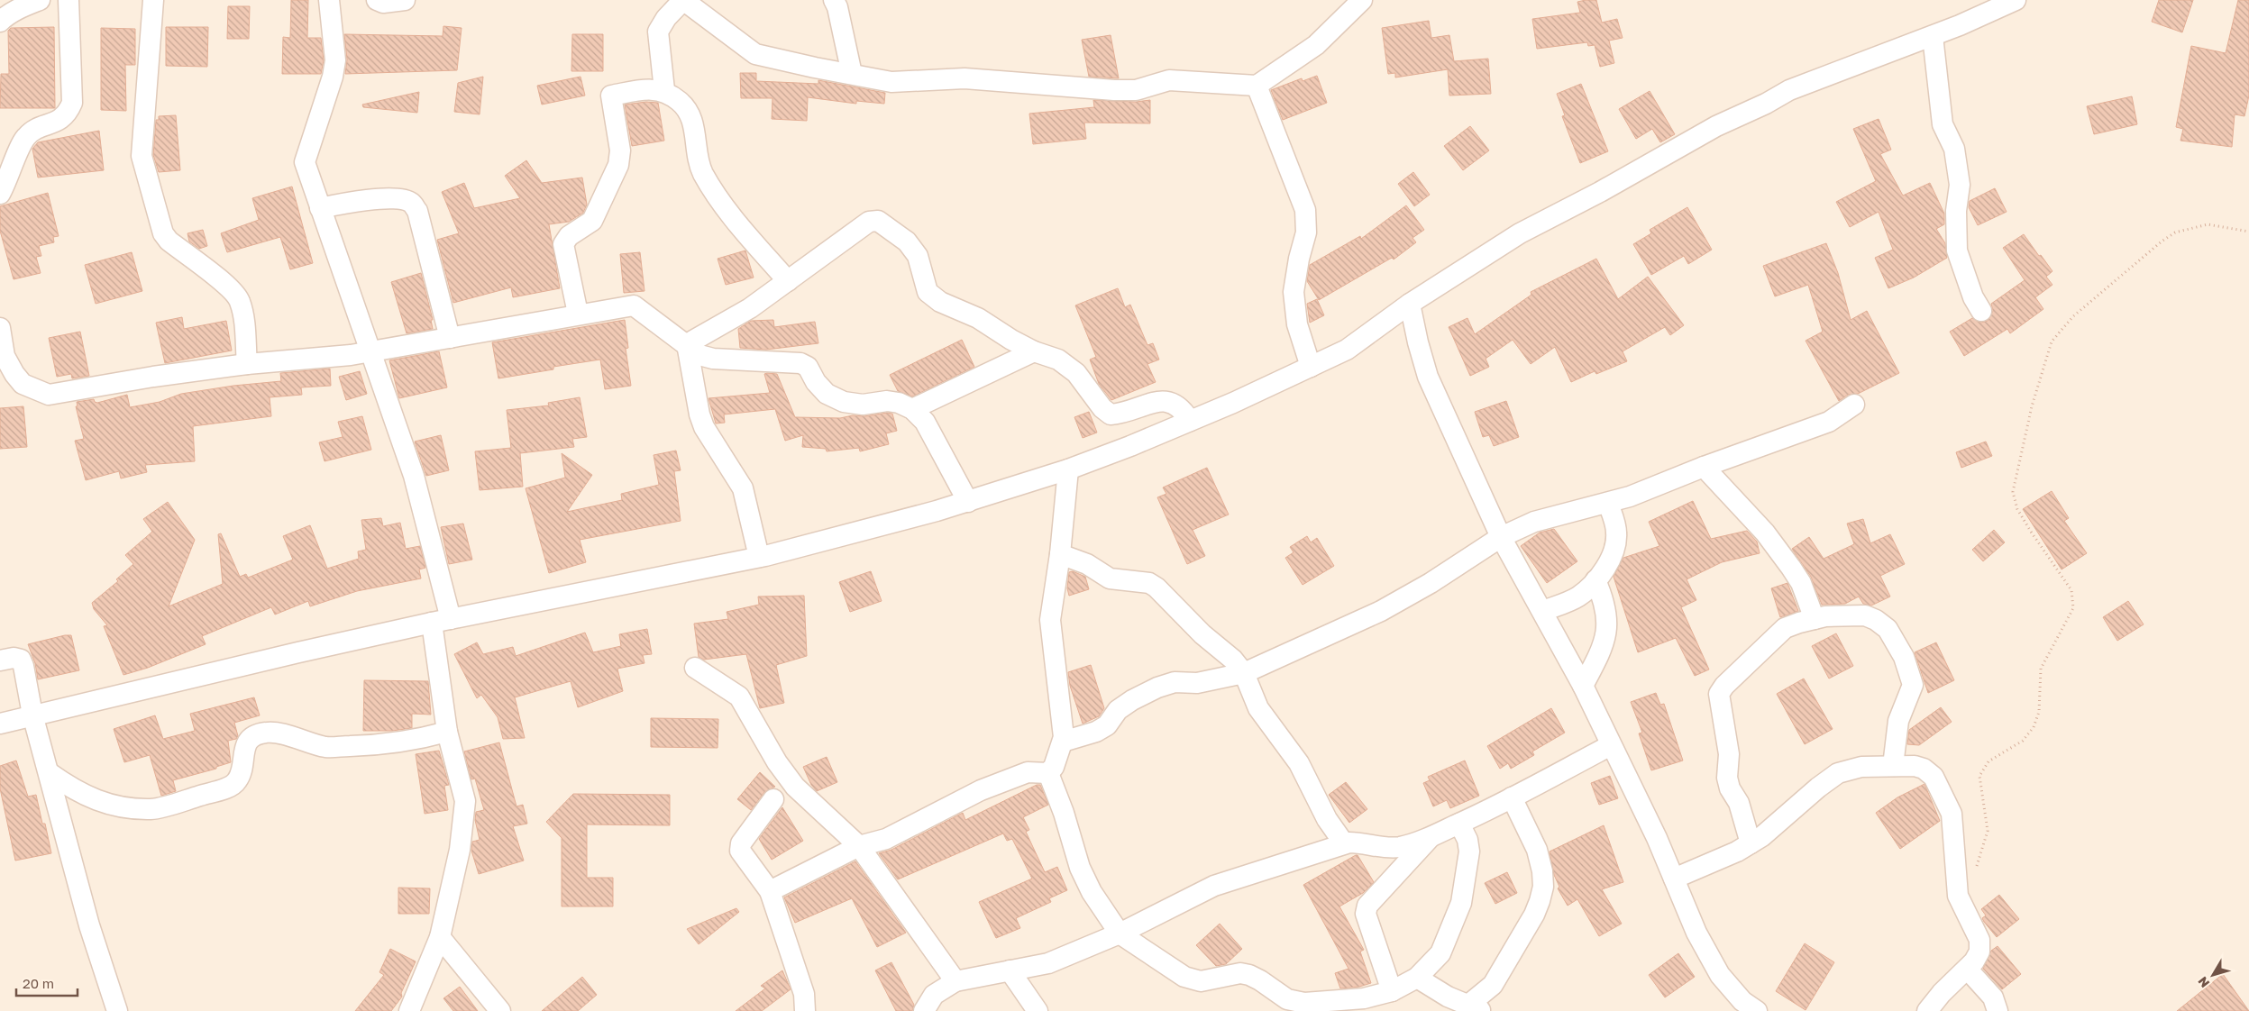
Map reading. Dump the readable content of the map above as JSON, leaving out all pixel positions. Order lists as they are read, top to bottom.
{
  "scale_bar": "20 m",
  "north": "bottom left"
}
